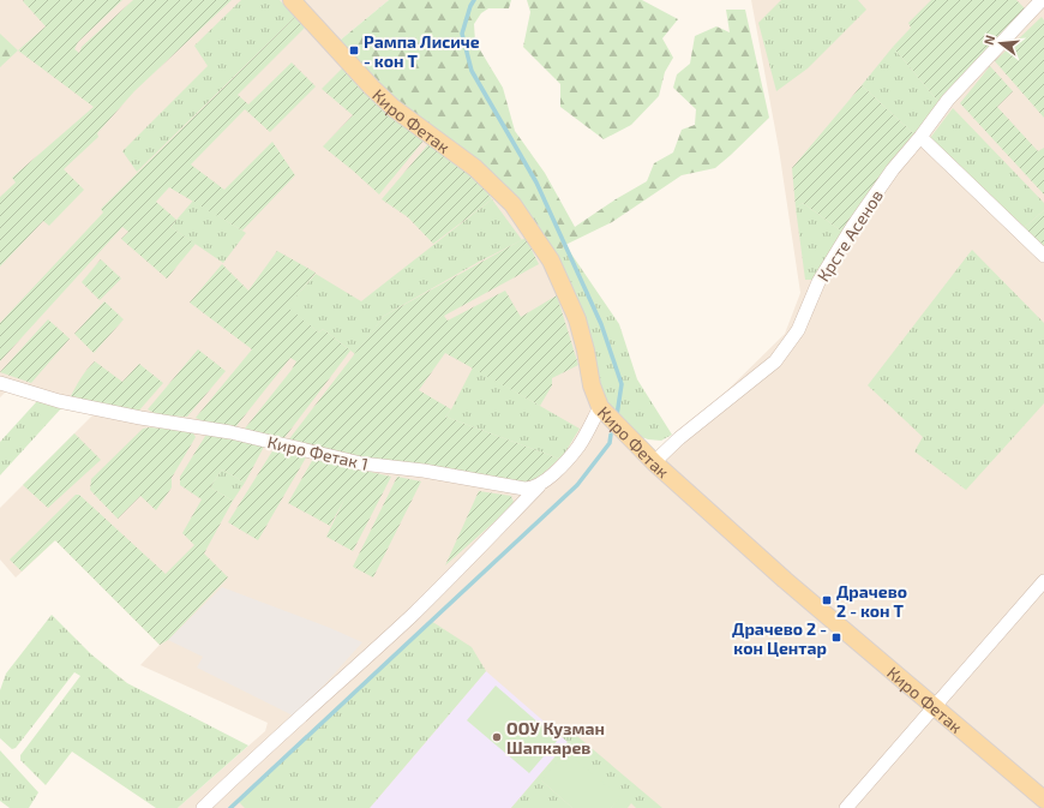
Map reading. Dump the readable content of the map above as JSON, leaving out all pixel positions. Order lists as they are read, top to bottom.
{
  "streets": {
    "main road": ["Киро Фетак"],
    "street": ["Крсте Асенов", "Киро Фетак 1"]
  },
  "crossings": [
    ["Киро Фетак", "Крсте Асенов"]
  ],
  "places": {
    "transit": ["Рампа Лисиче - кон Т", "Драчево 2 - кон T", "Драчево 2 - кон Центар"],
    "other": ["ООУ Кузман Шапкарев"]
  },
  "north": "left"
}
